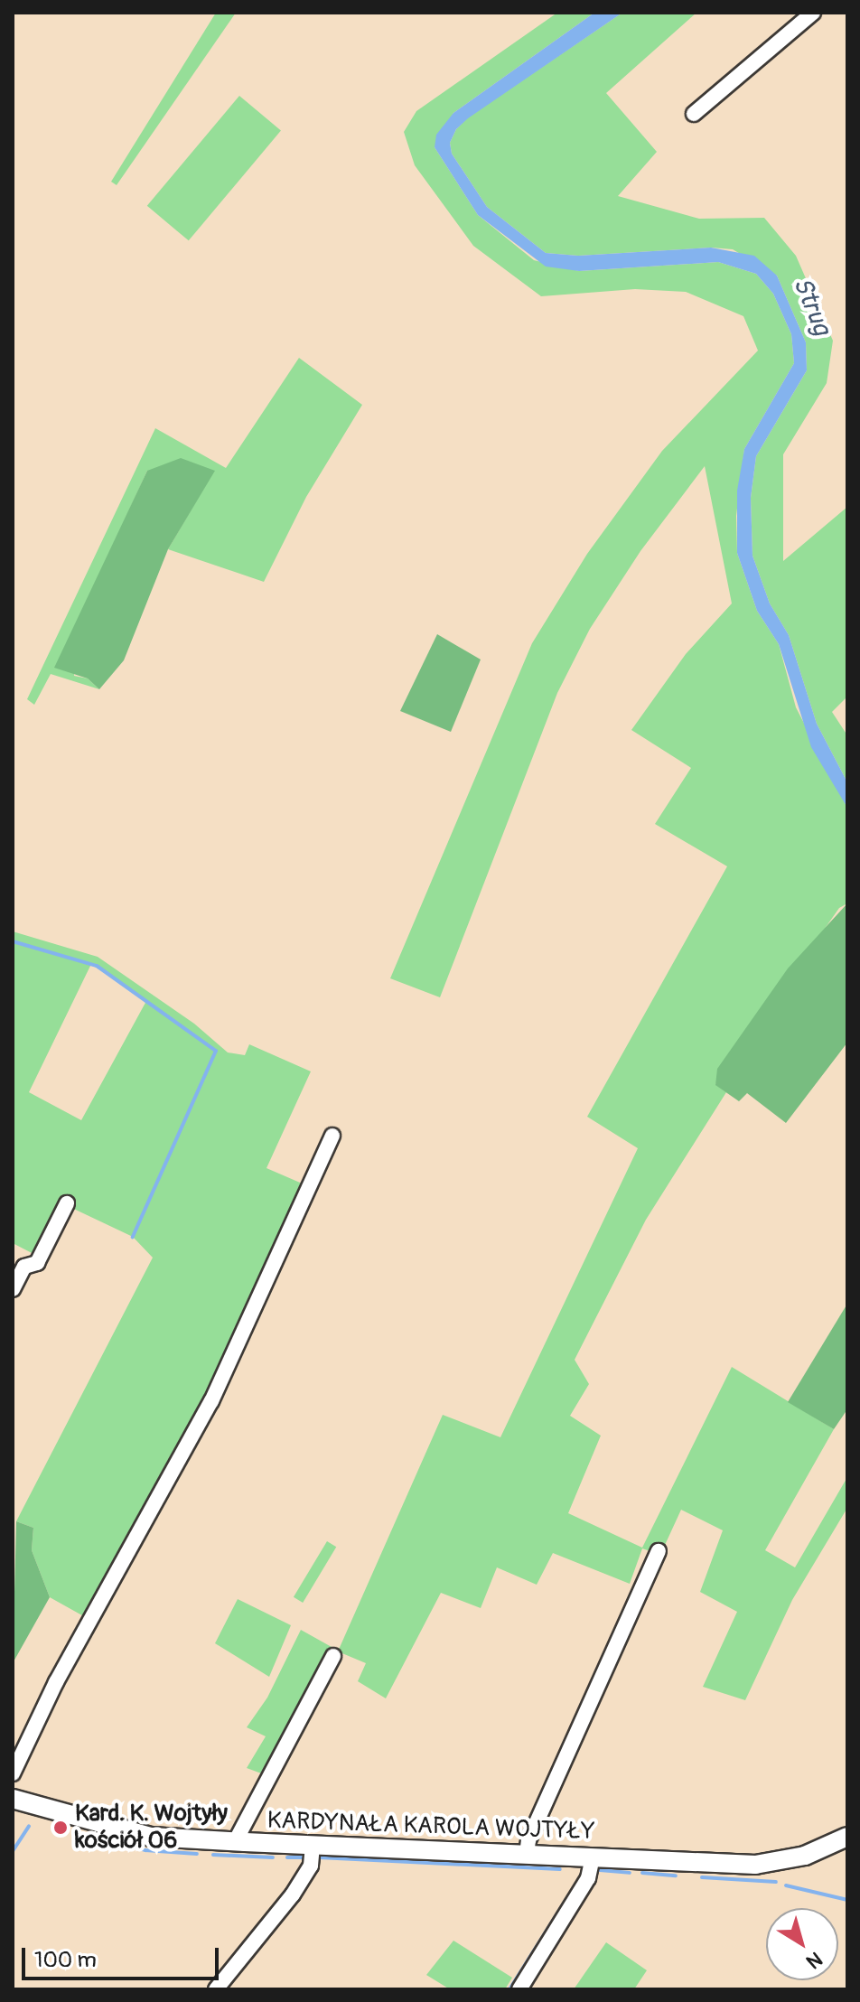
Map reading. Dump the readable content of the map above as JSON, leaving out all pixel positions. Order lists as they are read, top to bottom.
{
  "streets": {
    "street": ["KARDYNAŁA KAROLA WOJTYŁY"]
  },
  "water": ["Strug"],
  "places": ["Kard. K. Wojtyły kościół 06"],
  "scale_bar": "100 m",
  "north": "bottom right"
}
